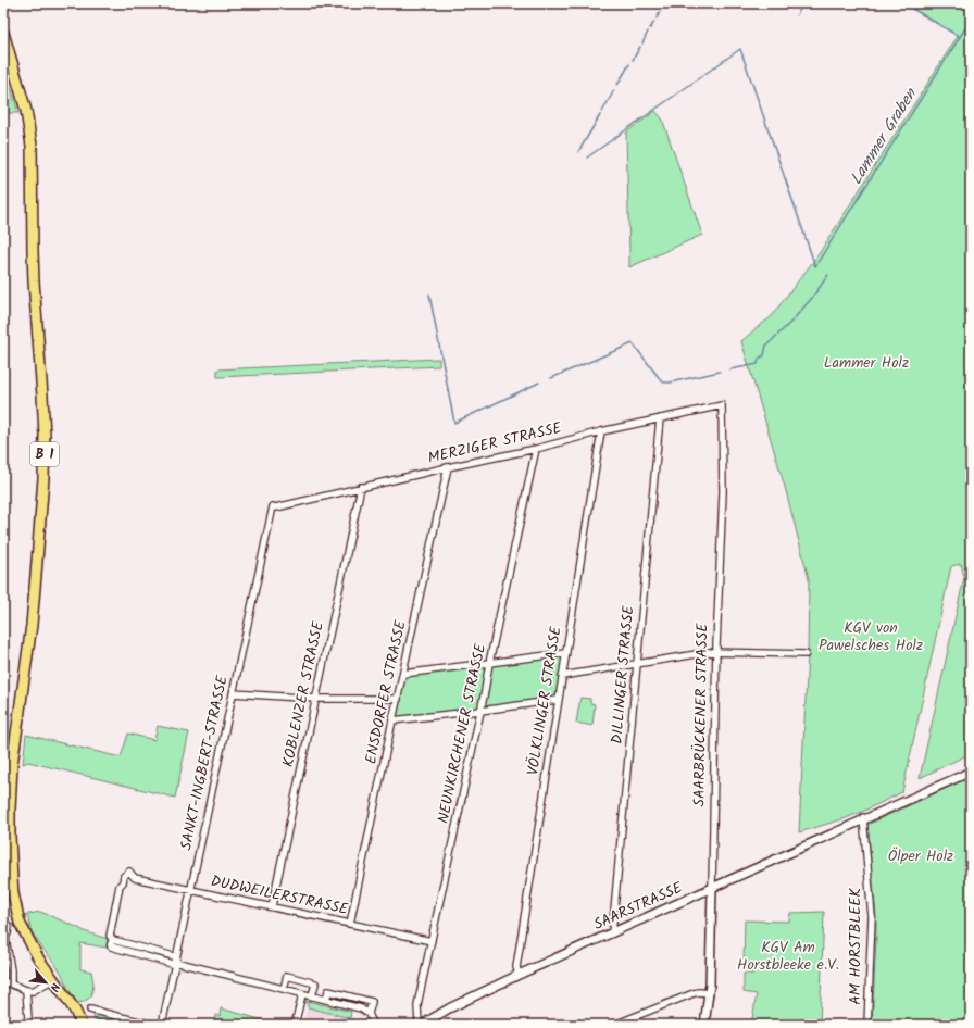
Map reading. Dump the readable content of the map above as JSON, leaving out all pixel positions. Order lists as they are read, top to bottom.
{
  "streets": {
    "main road": ["B 1"],
    "street": [
      "MERZIGER STRASSE",
      "DILLINGER STRASSE",
      "ENSDORFER STRASSE",
      "KOBLENZER STRASSE",
      "VÖLKLINGER STRASSE",
      "SAARBRÜCKENER STRASSE",
      "NEUNKIRCHENER STRASSE",
      "SANKT-INGBERT-STRASSE",
      "DUDWEILERSTRASSE",
      "SAARSTRASSE",
      "AM HORSTBLEEK"
    ]
  },
  "crossings": [
    ["MERZIGER STRASSE", "DILLINGER STRASSE"],
    ["MERZIGER STRASSE", "ENSDORFER STRASSE"],
    ["MERZIGER STRASSE", "KOBLENZER STRASSE"],
    ["MERZIGER STRASSE", "VÖLKLINGER STRASSE"],
    ["MERZIGER STRASSE", "SAARBRÜCKENER STRASSE"],
    ["MERZIGER STRASSE", "NEUNKIRCHENER STRASSE"],
    ["MERZIGER STRASSE", "SANKT-INGBERT-STRASSE"],
    ["DILLINGER STRASSE", "SAARSTRASSE"],
    ["ENSDORFER STRASSE", "DUDWEILERSTRASSE"],
    ["KOBLENZER STRASSE", "DUDWEILERSTRASSE"],
    ["VÖLKLINGER STRASSE", "SAARSTRASSE"],
    ["SAARBRÜCKENER STRASSE", "SAARSTRASSE"],
    ["NEUNKIRCHENER STRASSE", "DUDWEILERSTRASSE"],
    ["SANKT-INGBERT-STRASSE", "DUDWEILERSTRASSE"],
    ["SAARSTRASSE", "AM HORSTBLEEK"]
  ],
  "water": ["Lammer Graben"],
  "parks": [
    "Lammer Holz",
    "KGV von Pawelsches Holz",
    "Ölper Holz",
    "KGV Am Horstbleeke e.V."
  ],
  "north": "bottom right"
}
